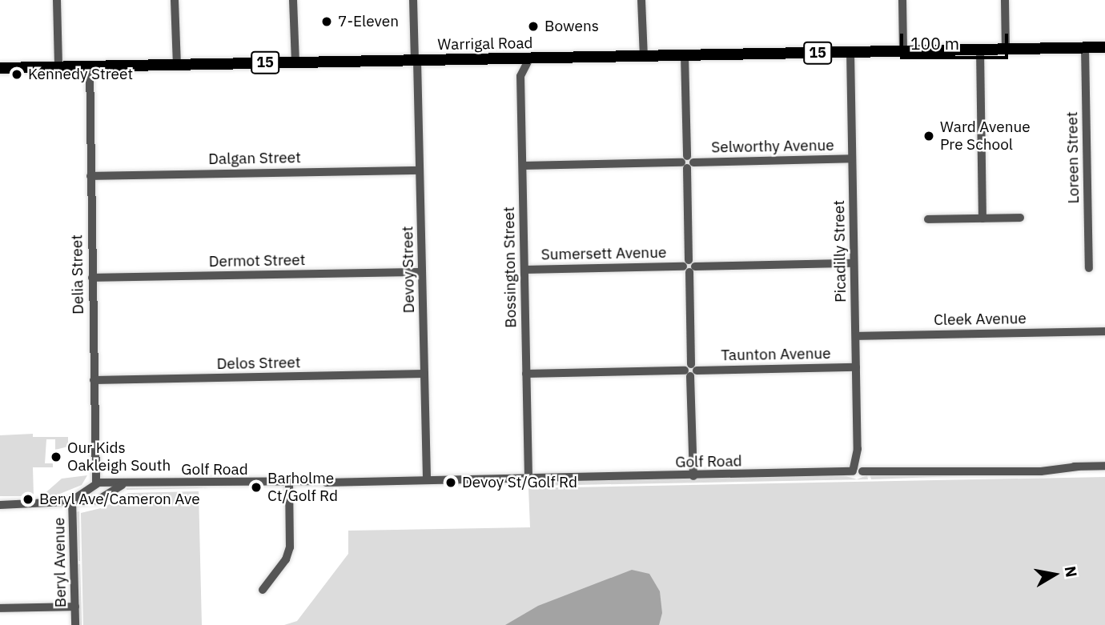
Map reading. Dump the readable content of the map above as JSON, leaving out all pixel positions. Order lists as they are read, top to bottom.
{
  "streets": {
    "highway": ["Warrigal Road", "15"],
    "street": [
      "Selworthy Avenue",
      "Loreen Street",
      "Dalgan Street",
      "Picadilly Street",
      "Sumersett Avenue",
      "Dermot Street",
      "Bossington Street",
      "Devoy Street",
      "Delia Street",
      "Cleek Avenue",
      "Taunton Avenue",
      "Delos Street",
      "Golf Road",
      "Beryl Avenue"
    ]
  },
  "crossings": [
    ["Warrigal Road", "Loreen Street"],
    ["Warrigal Road", "Picadilly Street"],
    ["Warrigal Road", "Bossington Street"],
    ["Warrigal Road", "Devoy Street"],
    ["Warrigal Road", "Delia Street"],
    ["Selworthy Avenue", "Picadilly Street"],
    ["Selworthy Avenue", "Bossington Street"],
    ["Dalgan Street", "Devoy Street"],
    ["Dalgan Street", "Delia Street"],
    ["Picadilly Street", "Sumersett Avenue"],
    ["Picadilly Street", "Cleek Avenue"],
    ["Picadilly Street", "Taunton Avenue"],
    ["Picadilly Street", "Golf Road"],
    ["Sumersett Avenue", "Bossington Street"],
    ["Dermot Street", "Devoy Street"],
    ["Dermot Street", "Delia Street"],
    ["Bossington Street", "Taunton Avenue"],
    ["Bossington Street", "Golf Road"],
    ["Devoy Street", "Delos Street"],
    ["Devoy Street", "Golf Road"],
    ["Delia Street", "Delos Street"],
    ["Delia Street", "Golf Road"]
  ],
  "places": [
    "7-Eleven",
    "Bowens",
    "Kennedy Street",
    "Ward Avenue Pre School",
    "Our Kids Oakleigh South",
    "Devoy St/Golf Rd",
    "Barholme Ct/Golf Rd",
    "Beryl Ave/Cameron Ave"
  ],
  "scale_bar": "100 m",
  "north": "right"
}
